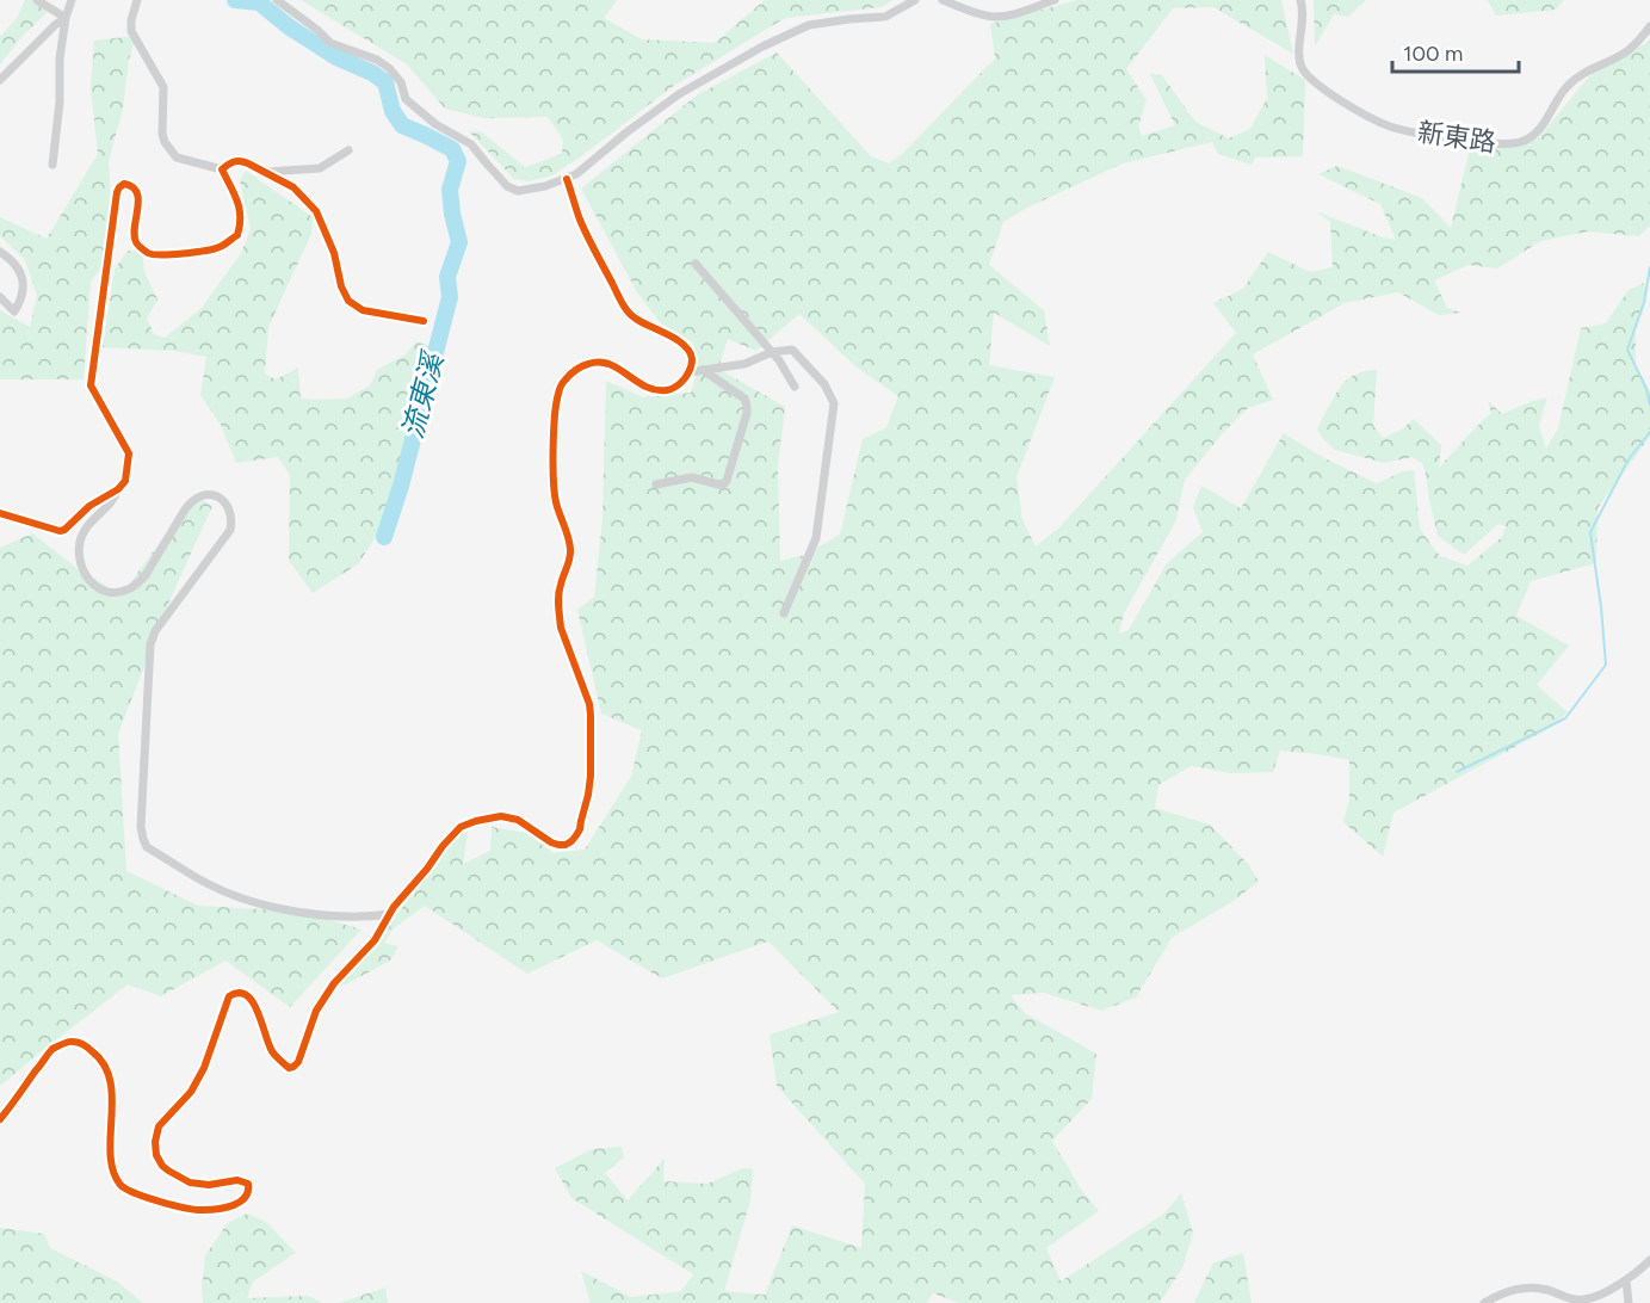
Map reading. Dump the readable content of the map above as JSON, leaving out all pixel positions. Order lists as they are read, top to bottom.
{
  "streets": {
    "street": ["新東路"]
  },
  "water": ["流東溪"],
  "scale_bar": "100 m"
}
